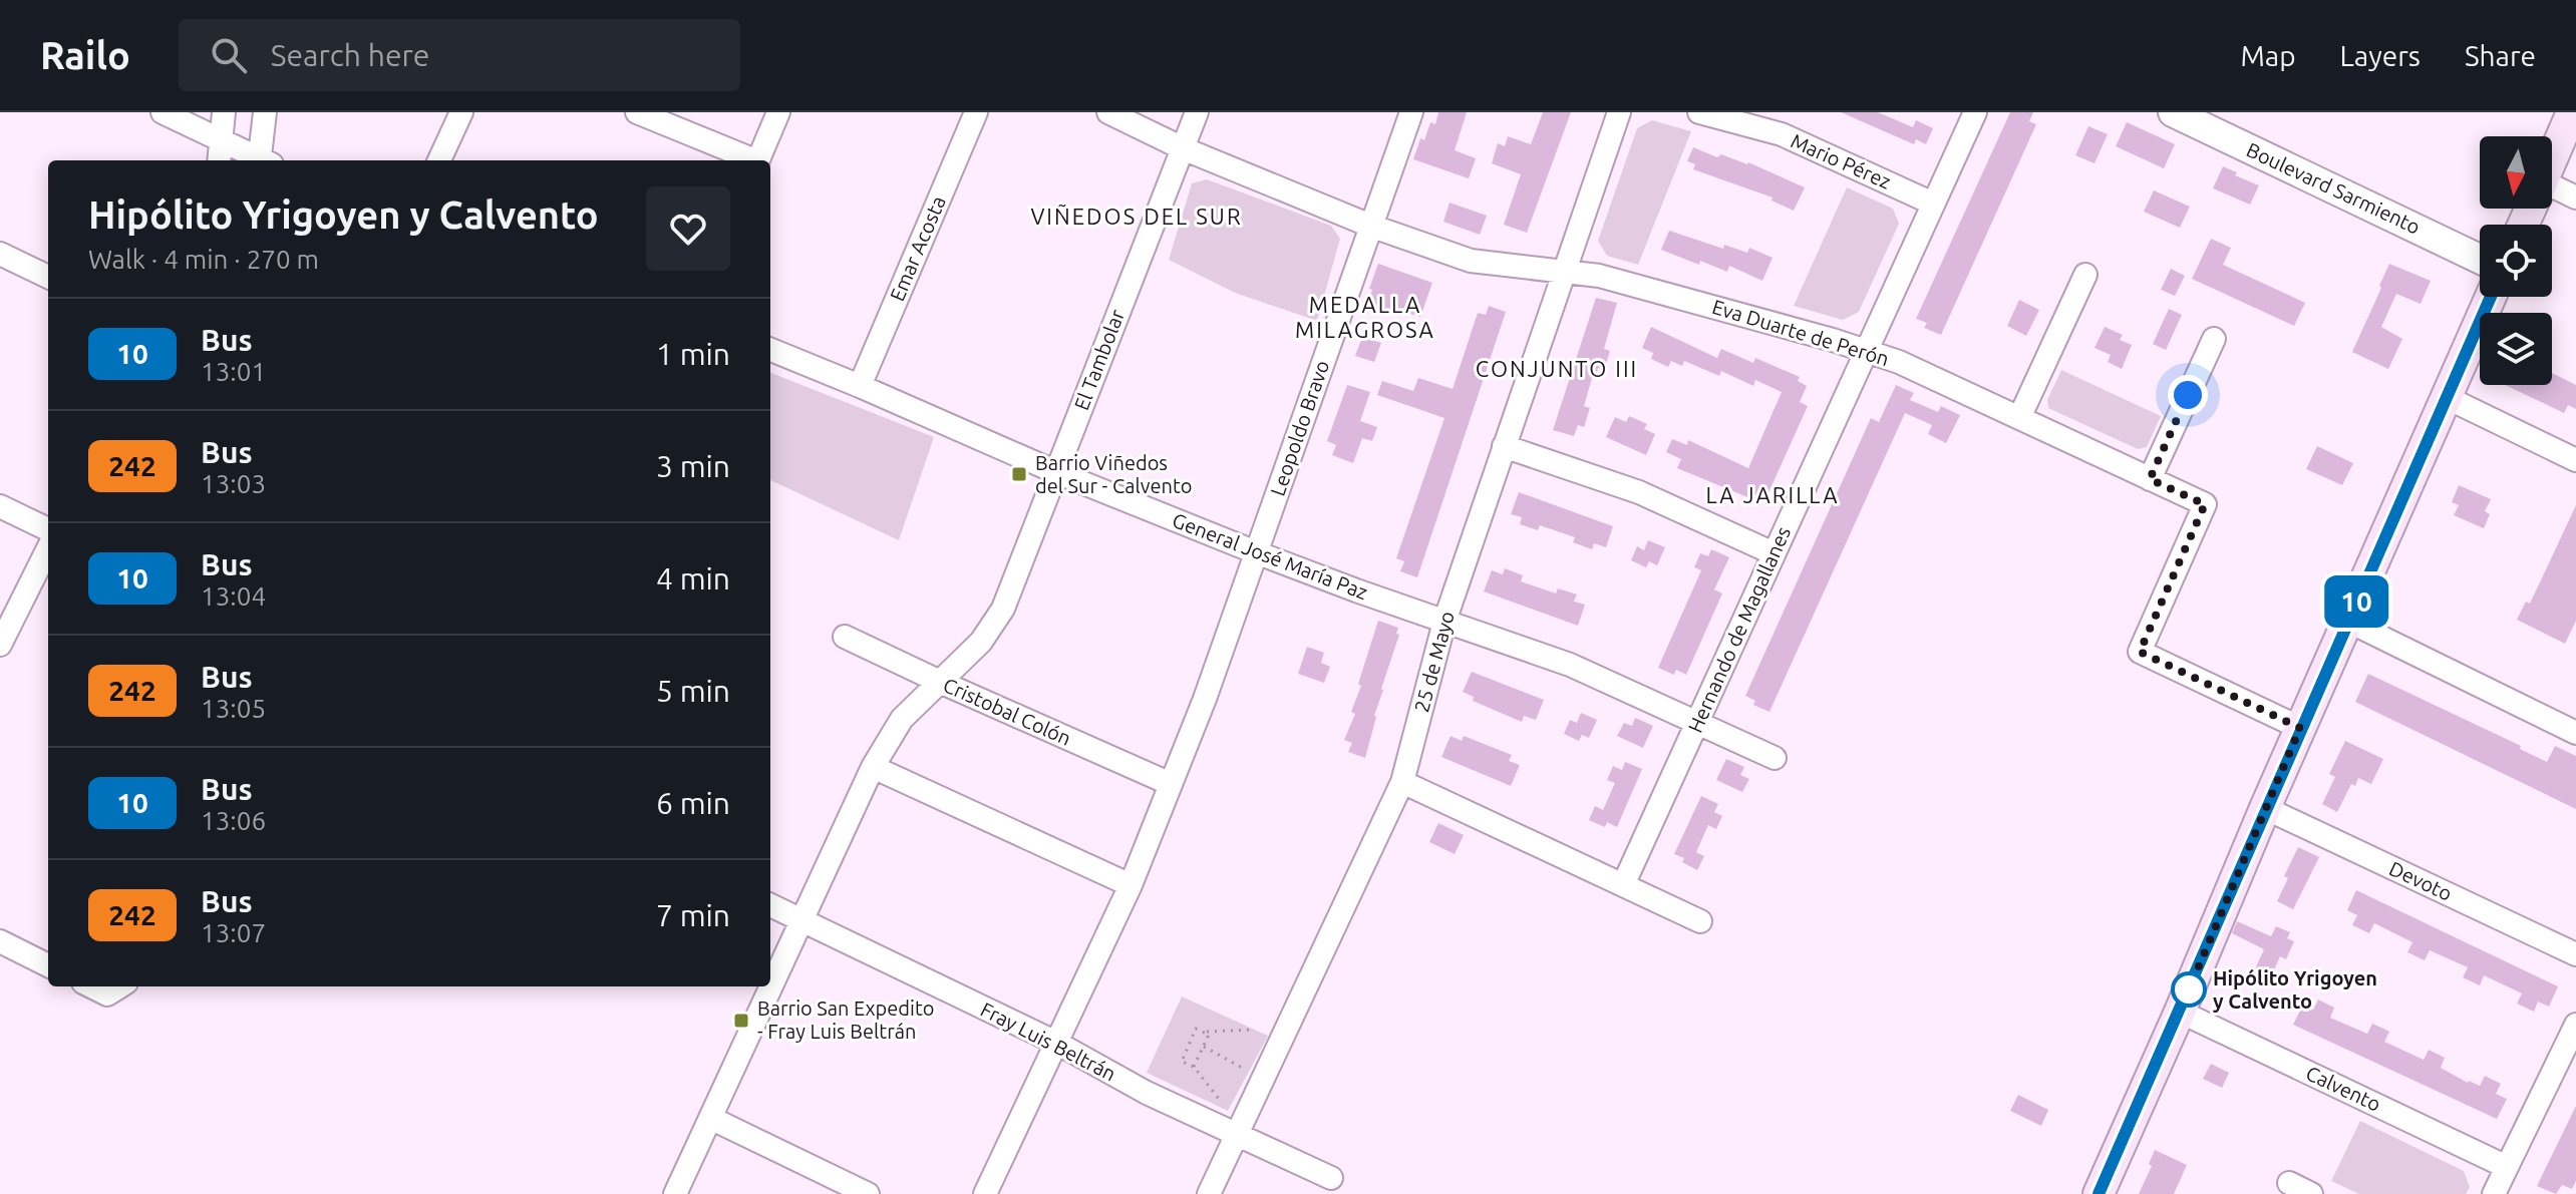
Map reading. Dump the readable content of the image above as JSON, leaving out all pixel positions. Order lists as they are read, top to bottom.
{
  "streets": {
    "street": [
      "Mario Pérez",
      "Boulevard Sarmiento",
      "Emar Acosta",
      "Eva Duarte de Perón",
      "El Tambolar",
      "Leopoldo Bravo",
      "General José María Paz",
      "Hernando de Magallanes",
      "25 de Mayo",
      "Cristobal Colón",
      "Devoto",
      "Fray Luis Beltrán",
      "Calvento"
    ]
  },
  "crossings": [
    ["Mario Pérez", "Hernando de Magallanes"],
    ["Emar Acosta", "General José María Paz"],
    ["Eva Duarte de Perón", "El Tambolar"],
    ["Eva Duarte de Perón", "Leopoldo Bravo"],
    ["Eva Duarte de Perón", "Hernando de Magallanes"],
    ["Eva Duarte de Perón", "25 de Mayo"],
    ["El Tambolar", "General José María Paz"],
    ["El Tambolar", "Cristobal Colón"],
    ["El Tambolar", "Fray Luis Beltrán"],
    ["Leopoldo Bravo", "General José María Paz"],
    ["Leopoldo Bravo", "Cristobal Colón"],
    ["Leopoldo Bravo", "Fray Luis Beltrán"],
    ["General José María Paz", "Hernando de Magallanes"],
    ["General José María Paz", "25 de Mayo"],
    ["25 de Mayo", "Fray Luis Beltrán"]
  ],
  "districts": [
    "VIÑEDOS DEL SUR",
    "MEDALLA MILAGROSA",
    "CONJUNTO III",
    "LA JARILLA"
  ],
  "places": {
    "transit": ["Barrio Viñedos del Sur - Calvento", "Barrio San Expedito - Fray Luis Beltrán"],
    "other": ["Hipólito Yrigoyen y Calvento"]
  },
  "lines": ["bus line 10"],
  "north": "bottom",
  "page": {
    "header": "Railo",
    "search": "Search here",
    "nav": ["Map", "Layers", "Share"],
    "on_map": "10",
    "heading": ["Hipólito Yrigoyen y Calvento", "Walk · 4 min · 270 m"],
    "list": [
      {
        "mark": "10",
        "name": "Bus",
        "note": "13:01",
        "value": "1 min"
      },
      {
        "mark": "242",
        "name": "Bus",
        "note": "13:03",
        "value": "3 min"
      },
      {
        "mark": "10",
        "name": "Bus",
        "note": "13:04",
        "value": "4 min"
      },
      {
        "mark": "242",
        "name": "Bus",
        "note": "13:05",
        "value": "5 min"
      },
      {
        "mark": "10",
        "name": "Bus",
        "note": "13:06",
        "value": "6 min"
      },
      {
        "mark": "242",
        "name": "Bus",
        "note": "13:07",
        "value": "7 min"
      }
    ]
  }
}
